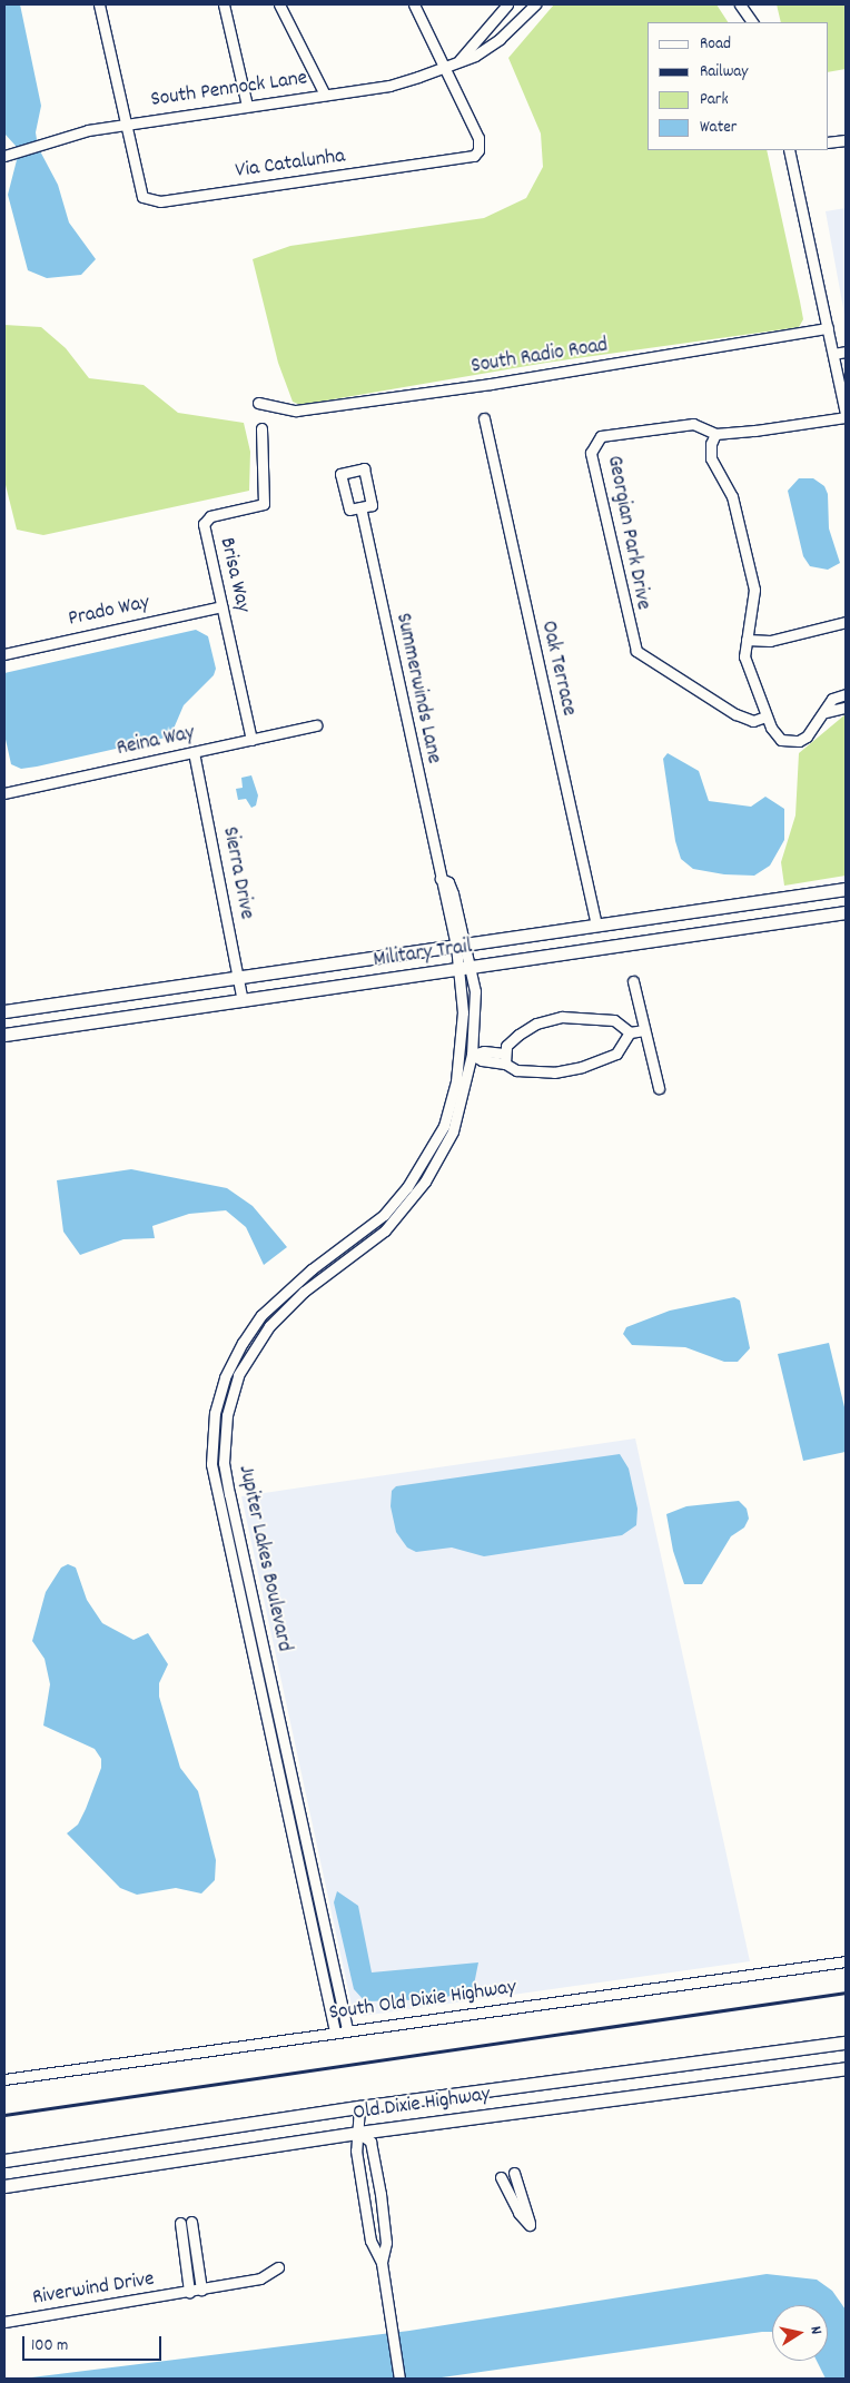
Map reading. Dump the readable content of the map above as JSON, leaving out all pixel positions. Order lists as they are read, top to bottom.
{
  "streets": {
    "main road": ["Military Trail", "Old Dixie Highway"],
    "street": [
      "South Pennock Lane",
      "Via Catalunha",
      "South Radio Road",
      "Georgian Park Drive",
      "Brisa Way",
      "Prado Way",
      "Oak Terrace",
      "Summerwinds Lane",
      "Reina Way",
      "Sierra Drive",
      "Jupiter Lakes Boulevard",
      "South Old Dixie Highway",
      "Riverwind Drive"
    ]
  },
  "crossings": [
    ["South Pennock Lane", "Via Catalunha"],
    ["Brisa Way", "Prado Way"],
    ["Brisa Way", "Reina Way"],
    ["Oak Terrace", "Military Trail"],
    ["Summerwinds Lane", "Military Trail"],
    ["Summerwinds Lane", "Jupiter Lakes Boulevard"],
    ["Reina Way", "Sierra Drive"],
    ["Sierra Drive", "Military Trail"],
    ["Military Trail", "Jupiter Lakes Boulevard"],
    ["Jupiter Lakes Boulevard", "South Old Dixie Highway"]
  ],
  "legend": [
    "Road",
    "Railway",
    "Park",
    "Water"
  ],
  "scale_bar": "100 m",
  "north": "right"
}
